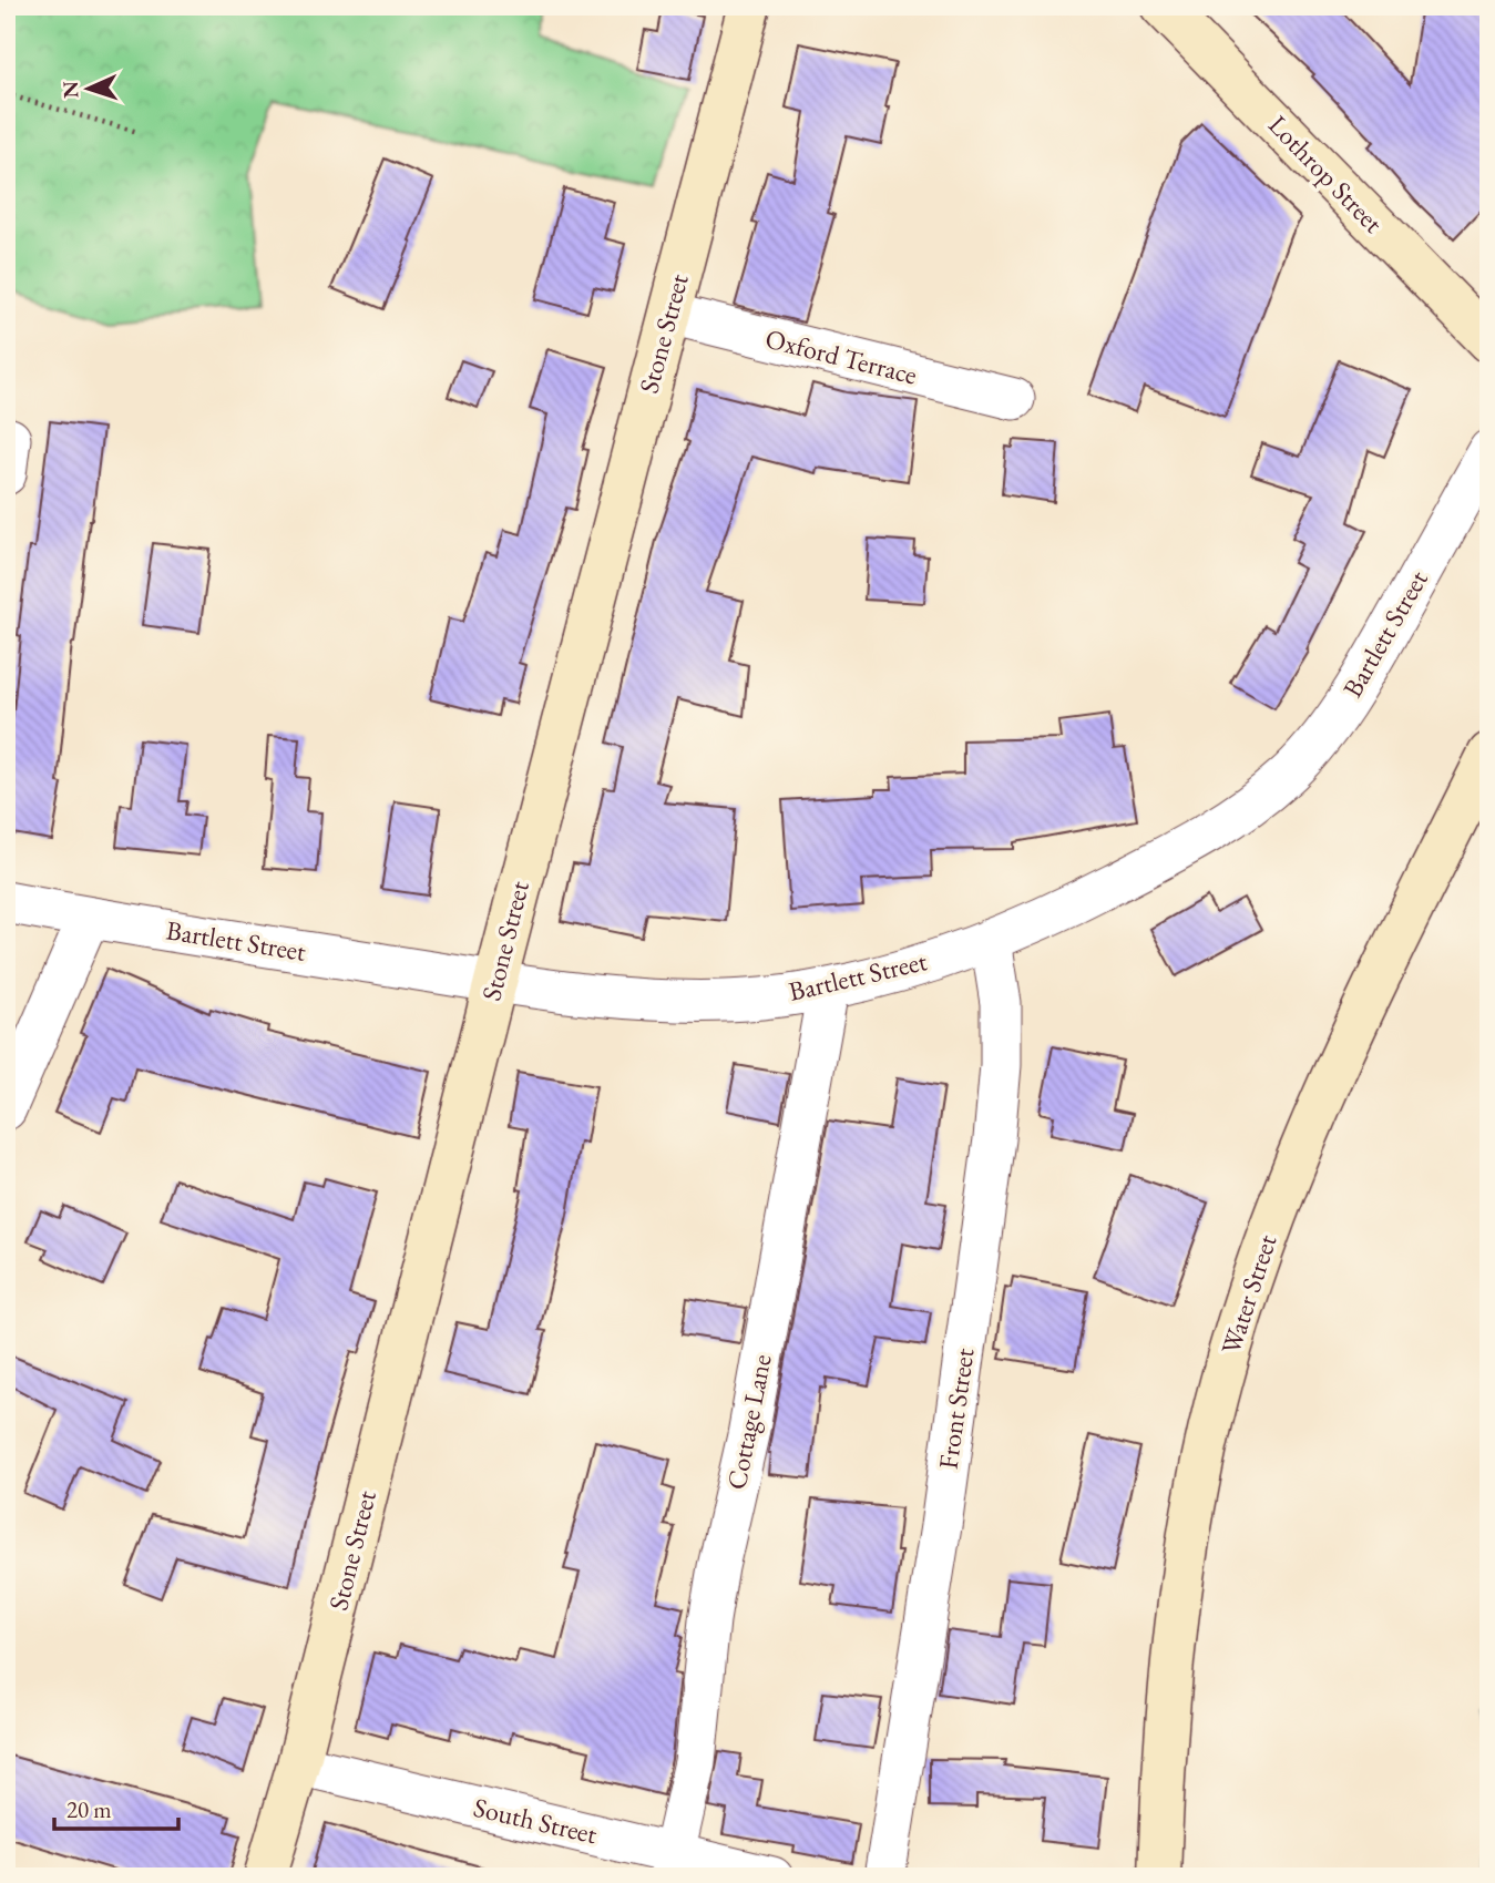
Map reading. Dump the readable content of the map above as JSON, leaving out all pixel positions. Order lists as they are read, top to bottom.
{
  "streets": {
    "main road": ["Lothrop Street", "Stone Street", "Water Street"],
    "street": [
      "Oxford Terrace",
      "Bartlett Street",
      "Front Street",
      "Cottage Lane",
      "South Street"
    ]
  },
  "crossings": [
    ["Stone Street", "Oxford Terrace"],
    ["Stone Street", "Bartlett Street"],
    ["Stone Street", "South Street"],
    ["Bartlett Street", "Front Street"],
    ["Bartlett Street", "Cottage Lane"],
    ["Cottage Lane", "South Street"]
  ],
  "scale_bar": "20 m",
  "north": "left"
}
